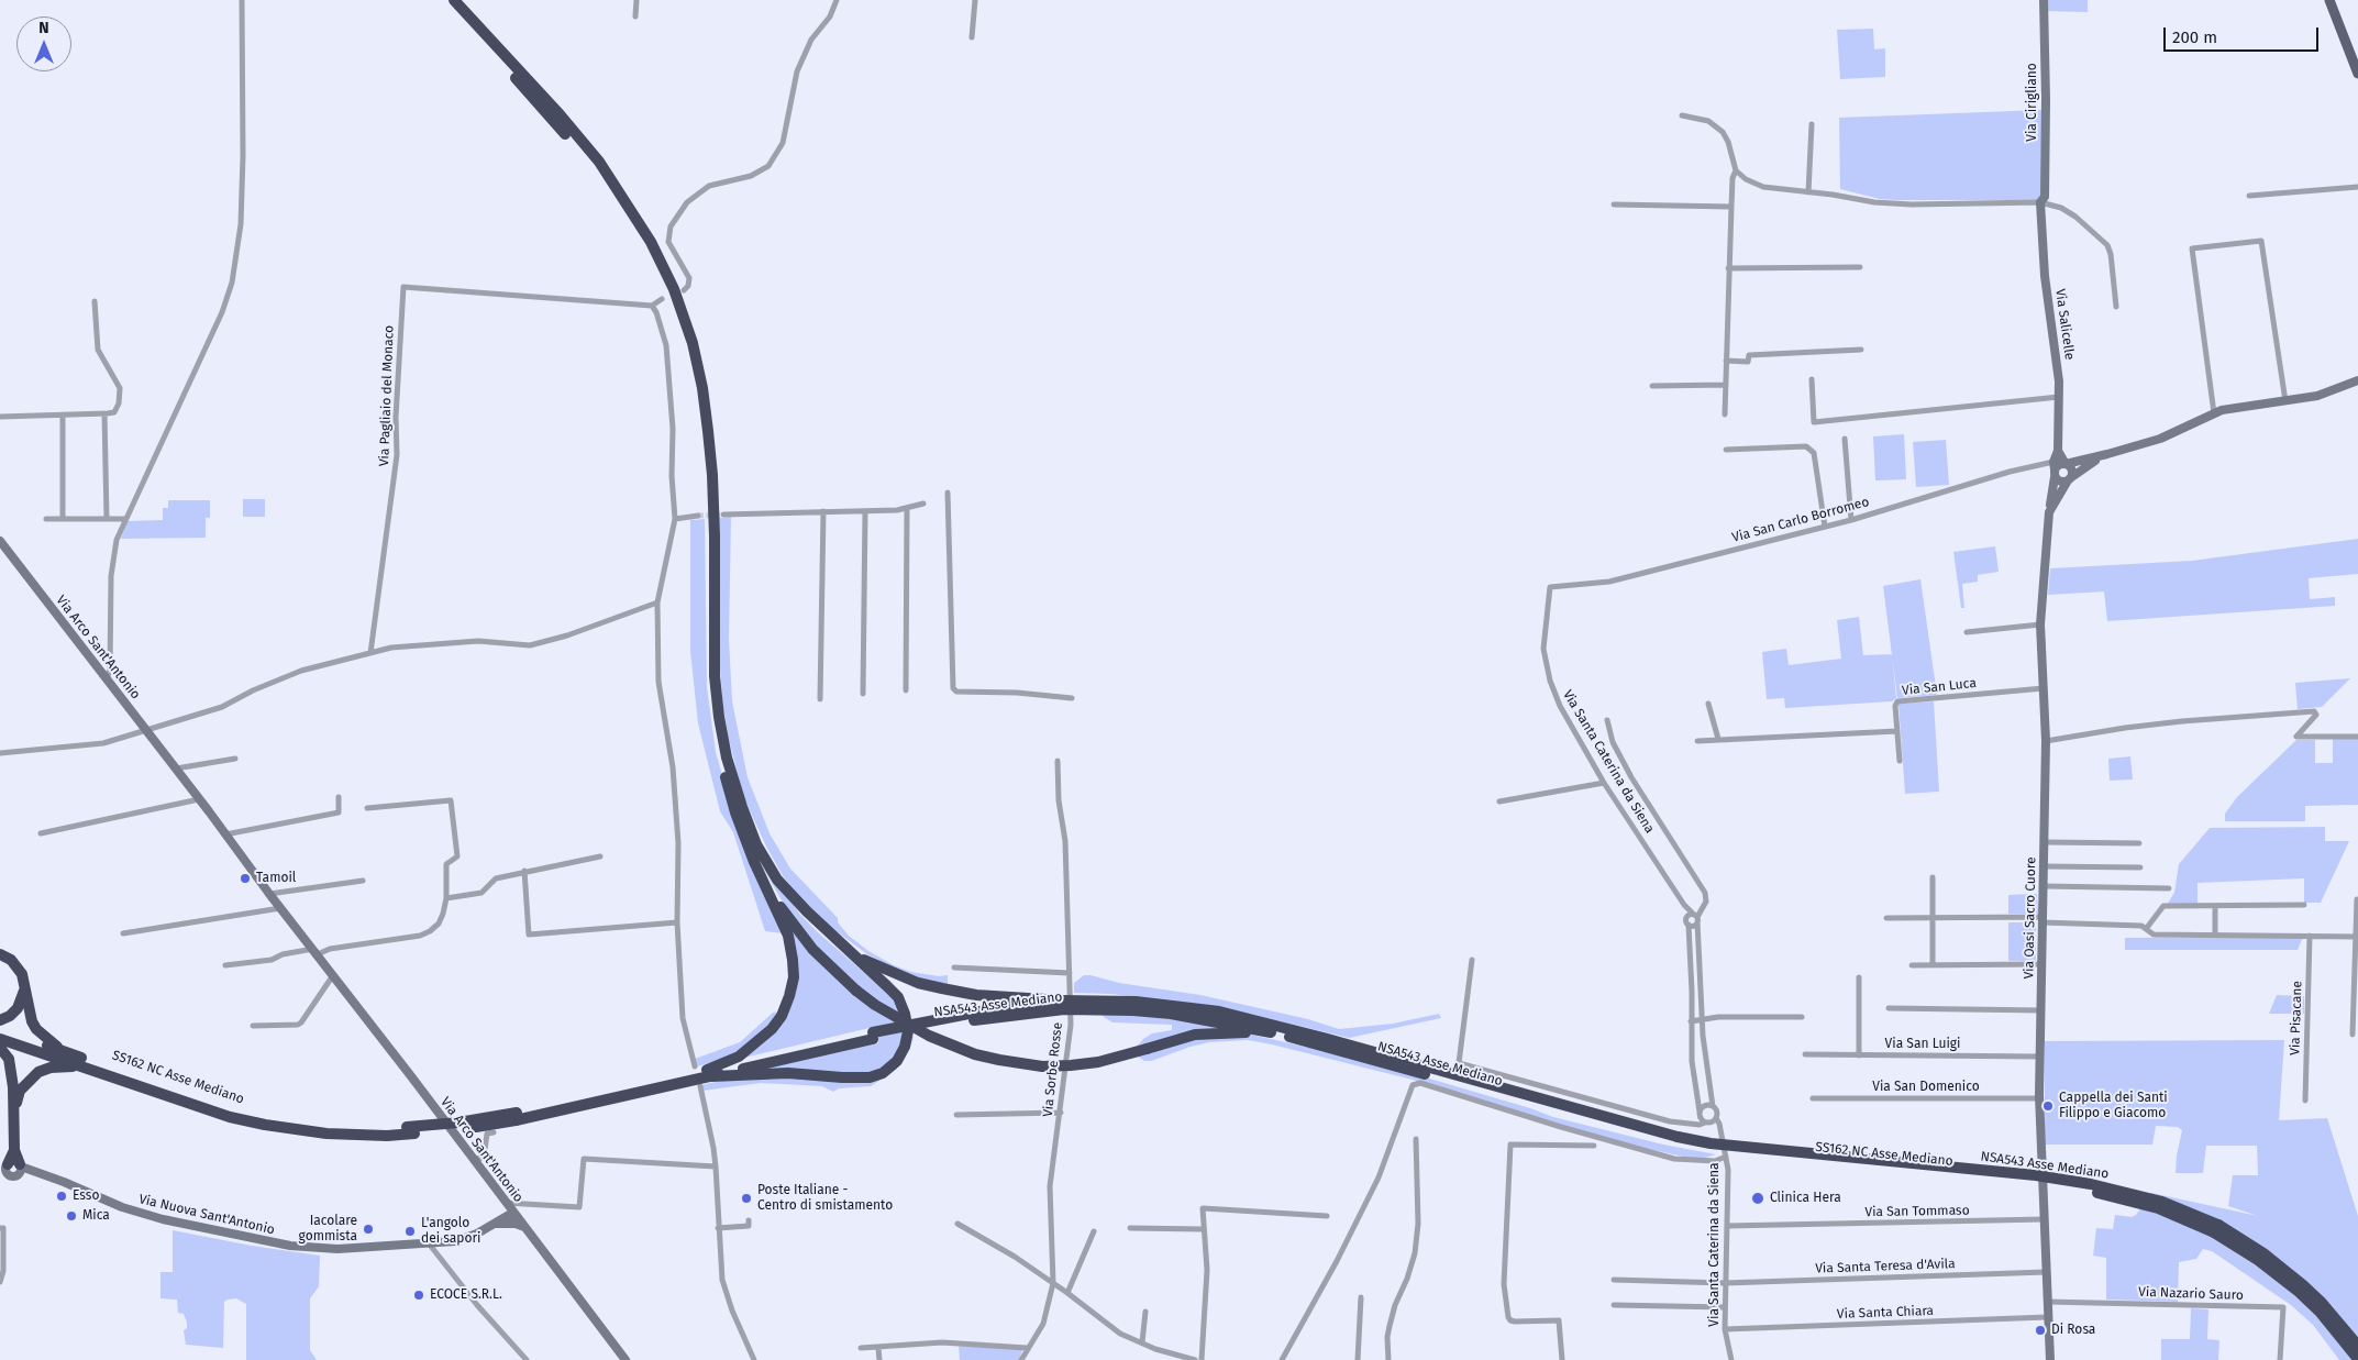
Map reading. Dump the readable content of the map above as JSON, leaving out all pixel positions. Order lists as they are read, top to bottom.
{
  "streets": {
    "highway": ["NSA543 Asse Mediano", "SS162 NC Asse Mediano"],
    "street": [
      "Via Cirigliano",
      "Via Salicelle",
      "Via Pagliaio del Monaco",
      "Via San Carlo Borromeo",
      "Via Arco Sant'Antonio",
      "Via San Luca",
      "Via Santa Caterina da Siena",
      "Via Oasi Sacro Cuore",
      "Via Pisacane",
      "Via San Luigi",
      "Via Sorbe Rosse",
      "Via San Domenico",
      "Via San Tommaso",
      "Via Nuova Sant'Antonio",
      "Via Santa Teresa d'Avila",
      "Via Nazario Sauro",
      "Via Santa Chiara"
    ]
  },
  "crossings": [
    ["Via Cirigliano", "Via Salicelle"],
    ["Via San Carlo Borromeo", "Via Santa Caterina da Siena"],
    ["Via San Carlo Borromeo", "Via Oasi Sacro Cuore"],
    ["Via Arco Sant'Antonio", "Via Nuova Sant'Antonio"],
    ["Via San Luca", "Via Oasi Sacro Cuore"],
    ["Via Santa Caterina da Siena", "Via San Tommaso"],
    ["Via Santa Caterina da Siena", "Via Santa Teresa d'Avila"],
    ["Via Santa Caterina da Siena", "Via Santa Chiara"],
    ["Via Oasi Sacro Cuore", "Via San Luigi"],
    ["Via Oasi Sacro Cuore", "Via San Domenico"],
    ["Via Oasi Sacro Cuore", "Via San Tommaso"],
    ["Via Oasi Sacro Cuore", "Via Santa Teresa d'Avila"],
    ["Via Oasi Sacro Cuore", "Via Nazario Sauro"],
    ["Via Oasi Sacro Cuore", "Via Santa Chiara"],
    ["NSA543 Asse Mediano", "SS162 NC Asse Mediano"]
  ],
  "places": [
    "Tamoil",
    "Cappella dei Santi Filippo e Giacomo",
    "Esso",
    "Poste Italiane - Centro di smistamento",
    "Clinica Hera",
    "Mica",
    "Iacolare gommista",
    "L'angolo dei sapori",
    "ECOCE S.R.L.",
    "Di Rosa"
  ],
  "scale_bar": "200 m",
  "north": "top"
}
